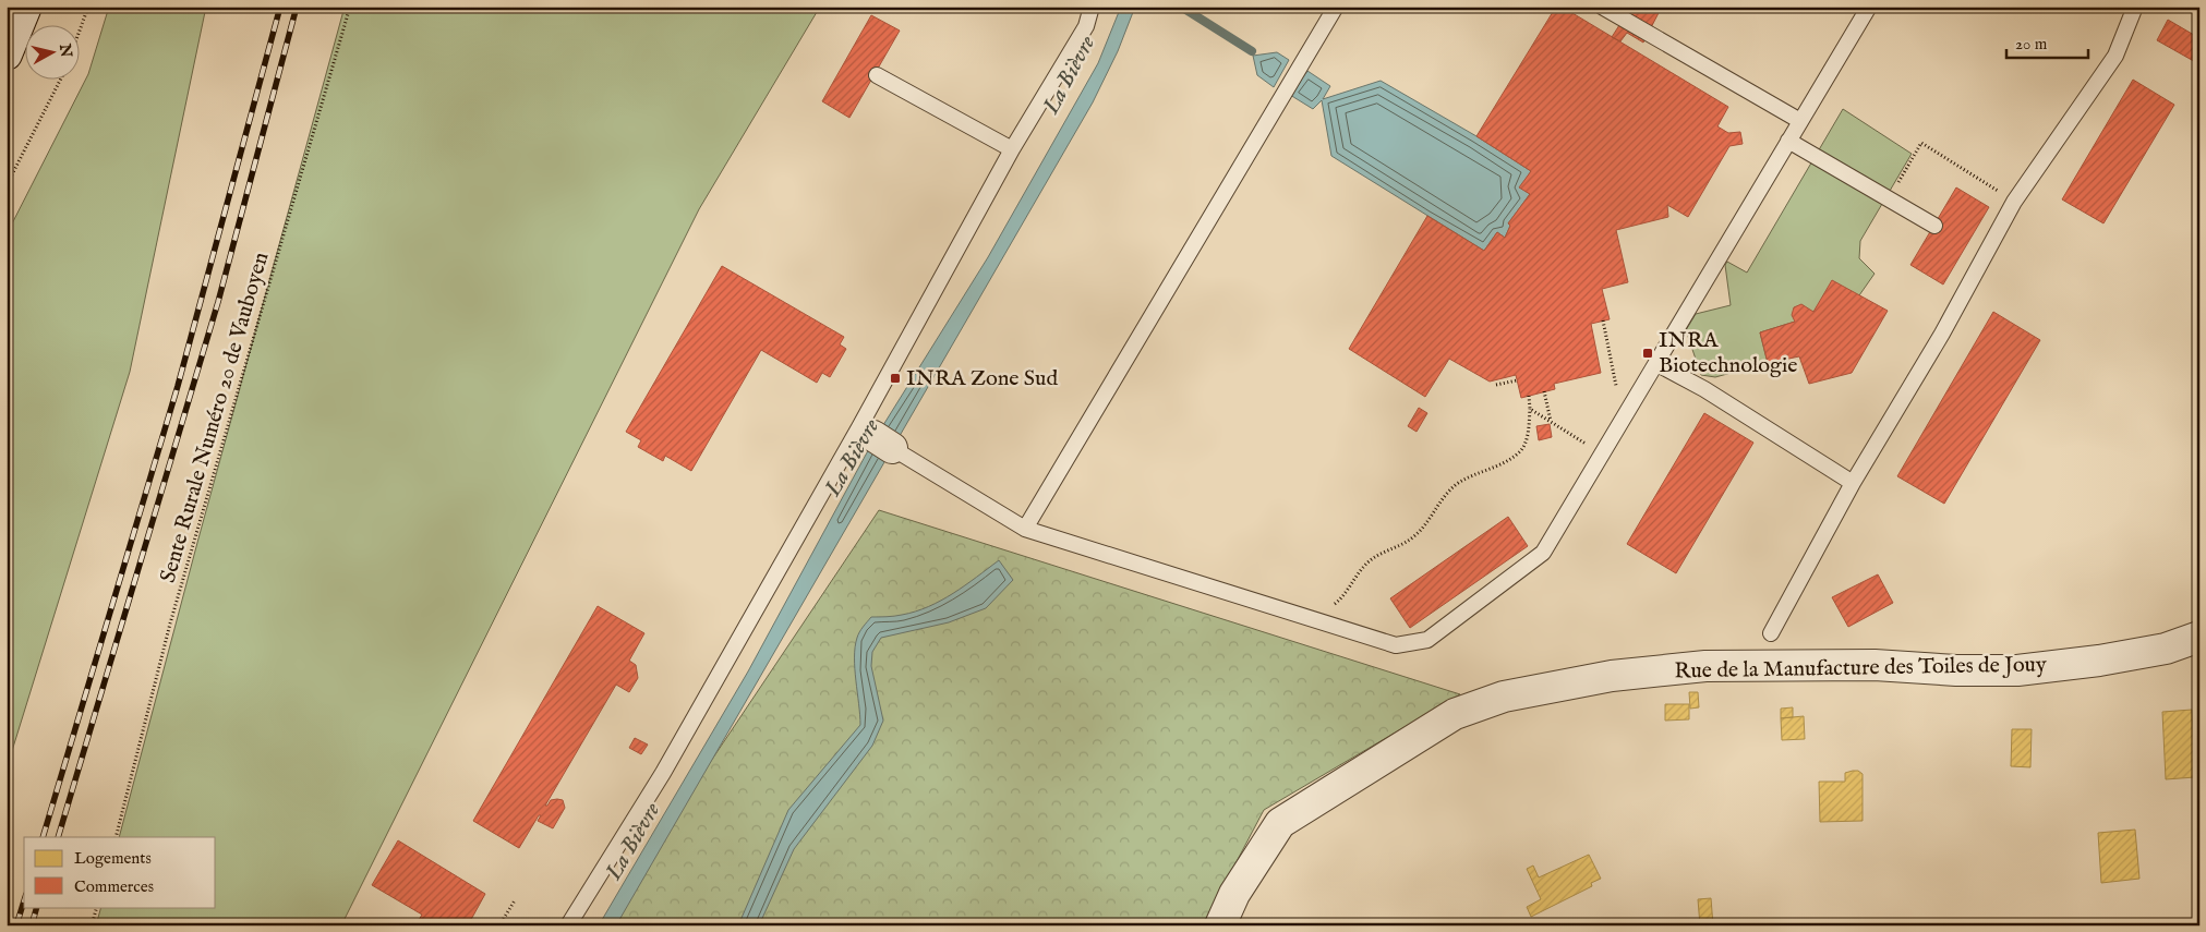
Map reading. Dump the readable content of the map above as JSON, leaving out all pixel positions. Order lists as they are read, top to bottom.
{
  "streets": {
    "street": ["Rue de la Manufacture des Toiles de Jouy"],
    "path": ["Sente Rurale Numéro 20 de Vauboyen"]
  },
  "water": ["La Bièvre"],
  "places": {
    "transit": ["INRA Biotechnologie", "INRA Zone Sud"]
  },
  "legend": ["Logements", "Commerces"],
  "scale_bar": "20 m",
  "north": "right"
}
